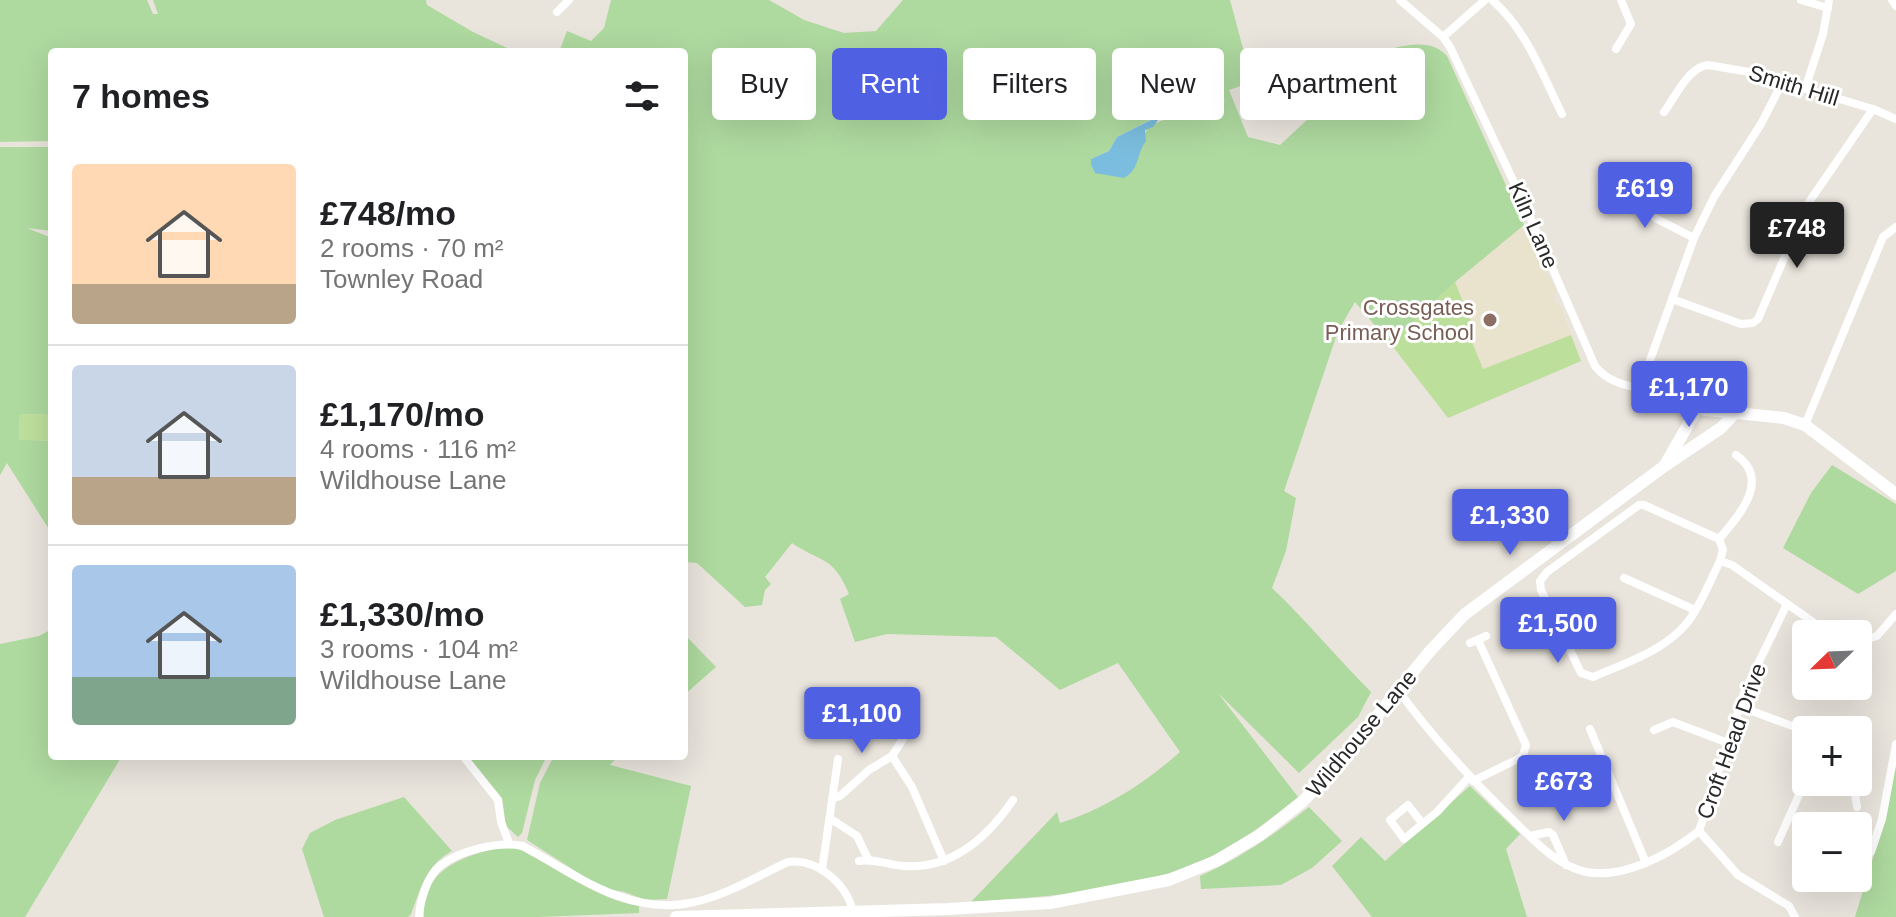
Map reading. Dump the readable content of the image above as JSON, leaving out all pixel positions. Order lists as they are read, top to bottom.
{
  "streets": {
    "main road": ["Wildhouse Lane"],
    "street": ["Smith Hill", "Kiln Lane", "Croft Head Drive"]
  },
  "crossings": [
    ["Kiln Lane", "Wildhouse Lane"],
    ["Wildhouse Lane", "Croft Head Drive"]
  ],
  "places": ["Crossgates Primary School"],
  "north": "bottom left",
  "page": {
    "chip": [
      "Buy",
      "Rent",
      "Filters",
      "New",
      "Apartment"
    ],
    "heading": "7 homes",
    "list": [
      {
        "name": "£748/mo",
        "note": "2 rooms · 70 m² · Townley Road"
      },
      {
        "name": "£1,170/mo",
        "note": "4 rooms · 116 m² · Wildhouse Lane"
      },
      {
        "name": "£1,330/mo",
        "note": "3 rooms · 104 m² · Wildhouse Lane"
      }
    ],
    "price": [
      "£619",
      "£748",
      "£1,170",
      "£1,330",
      "£1,500",
      "£1,100",
      "£673"
    ],
    "map_buttons": ["+", "−"]
  }
}
